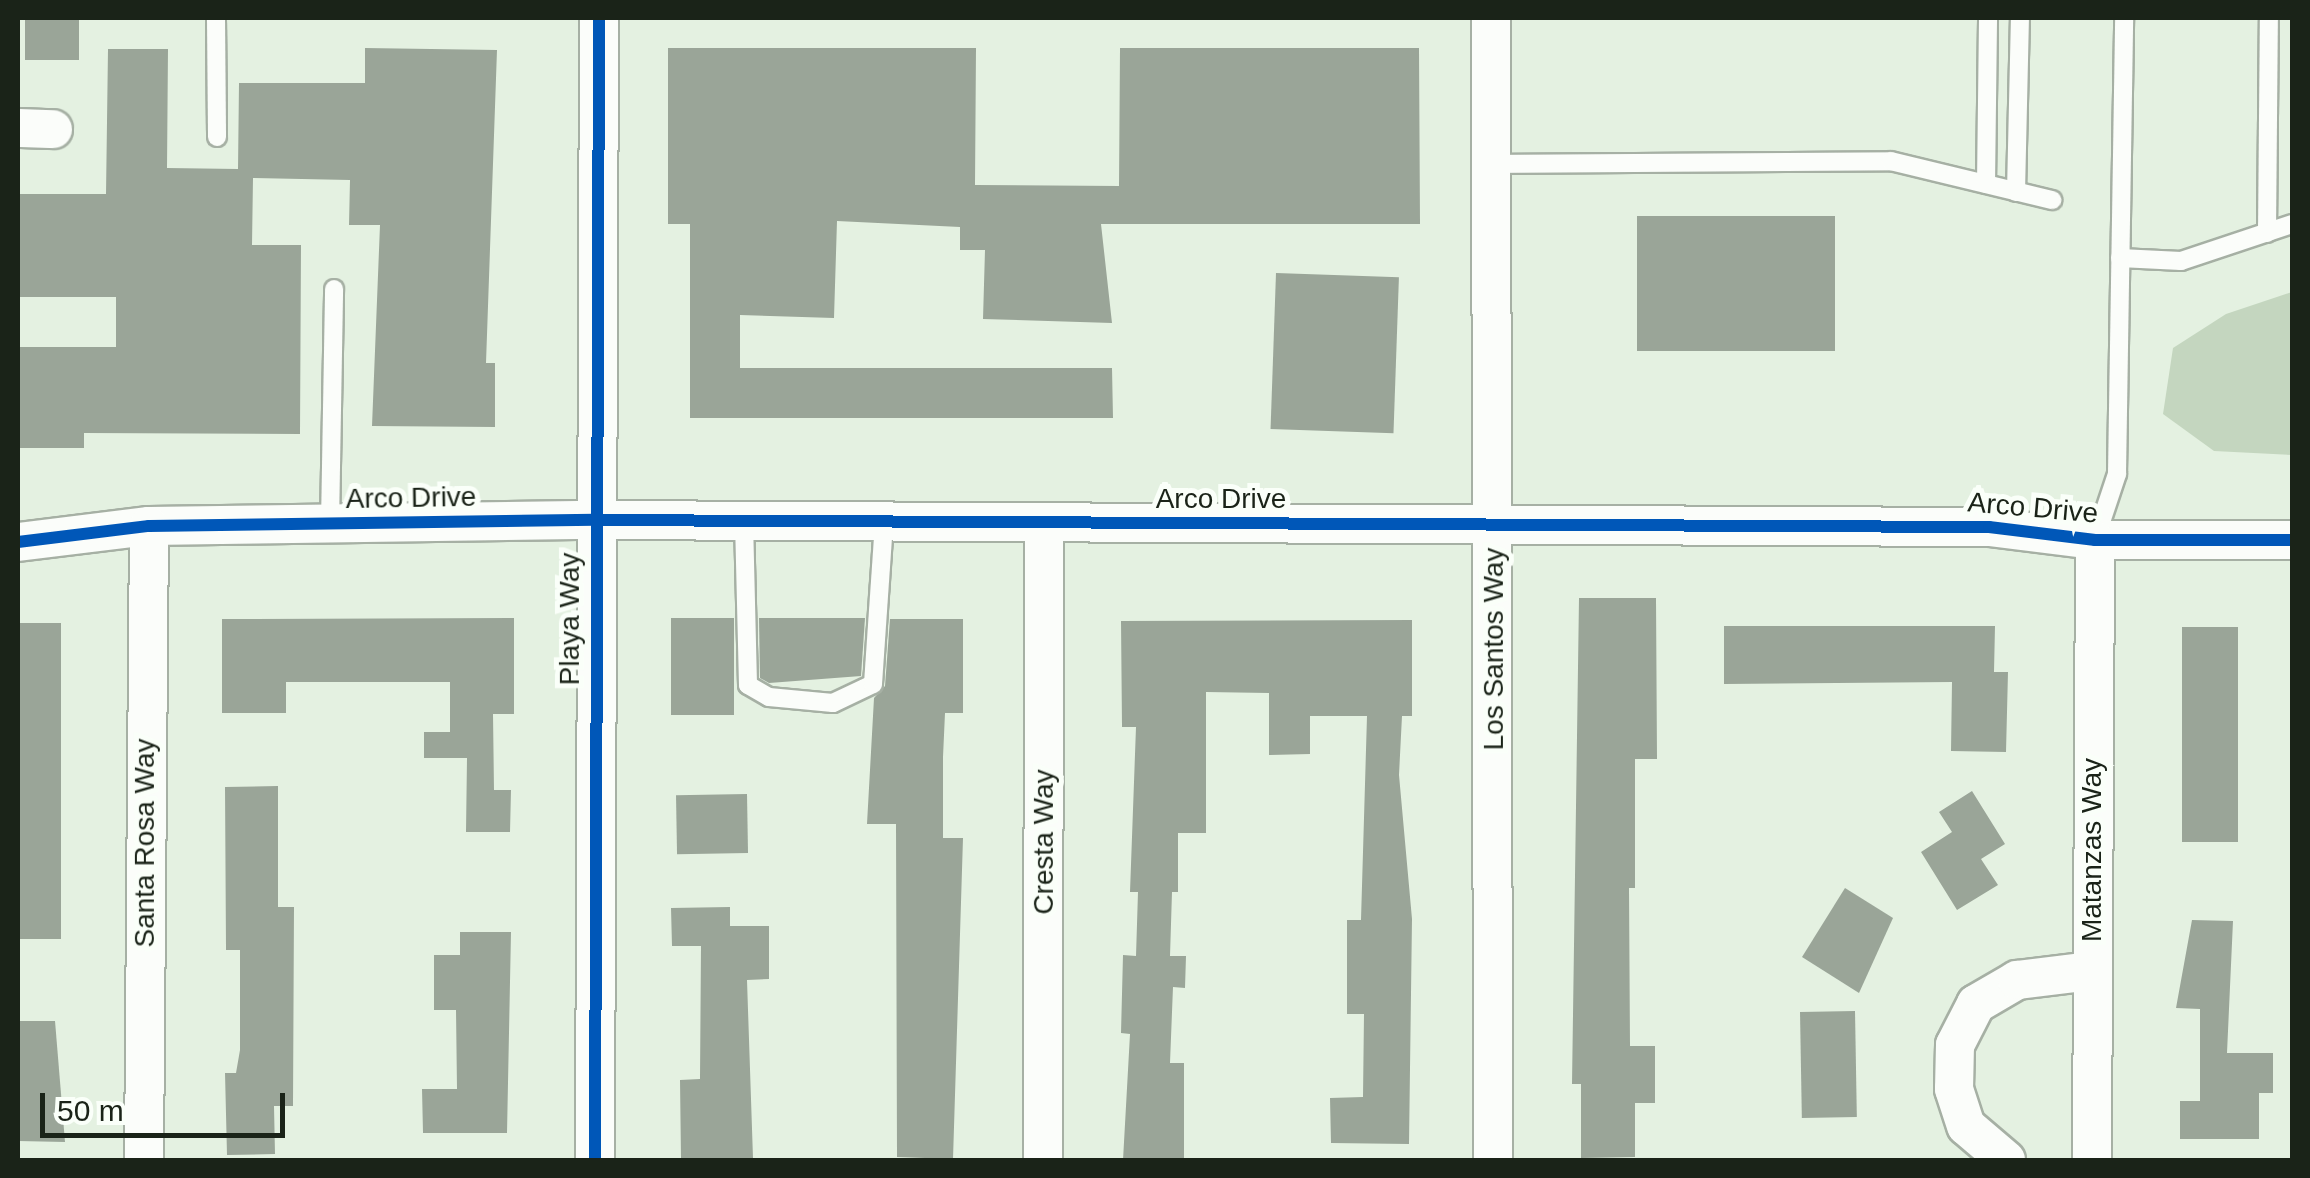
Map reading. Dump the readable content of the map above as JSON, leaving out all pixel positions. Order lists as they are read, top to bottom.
{
  "streets": {
    "street": [
      "Arco Drive",
      "Playa Way",
      "Los Santos Way",
      "Cresta Way",
      "Santa Rosa Way",
      "Matanzas Way"
    ]
  },
  "crossings": [
    ["Arco Drive", "Playa Way"],
    ["Arco Drive", "Los Santos Way"],
    ["Arco Drive", "Cresta Way"],
    ["Arco Drive", "Santa Rosa Way"],
    ["Arco Drive", "Matanzas Way"]
  ],
  "scale_bar": "50 m"
}
